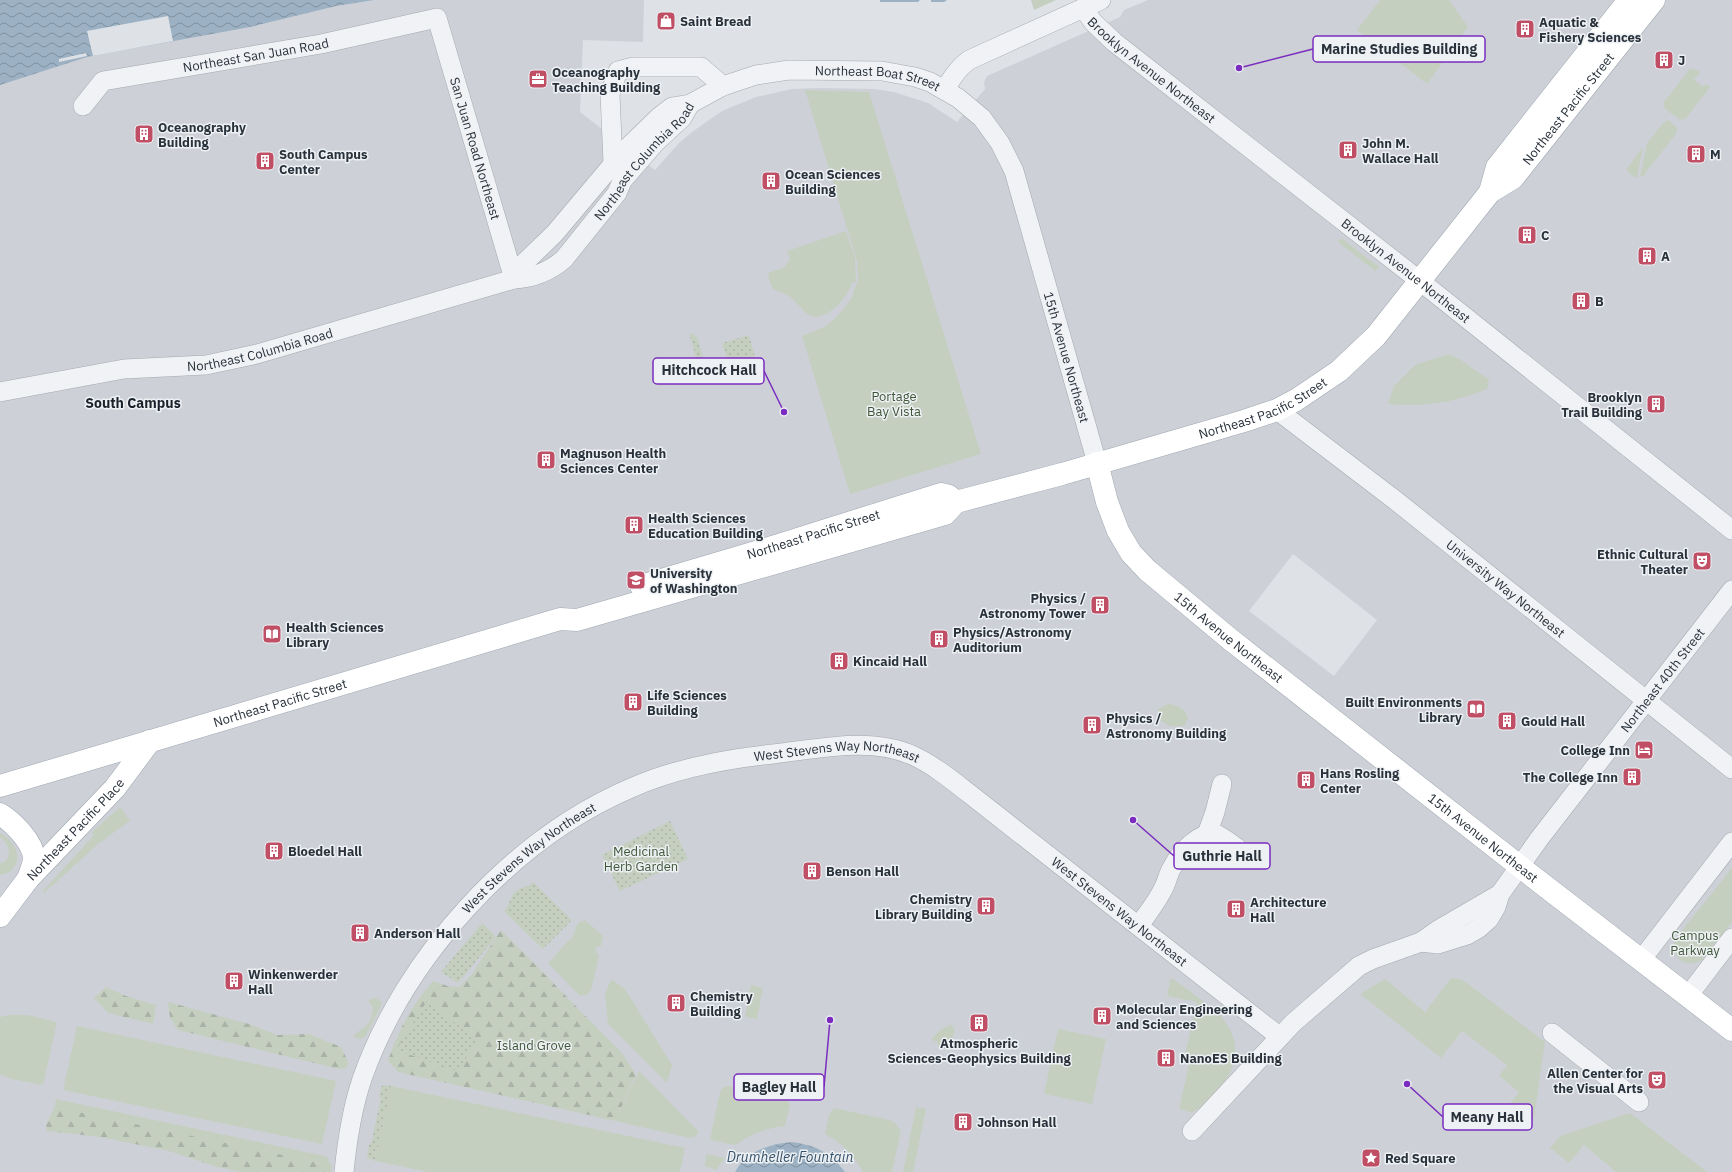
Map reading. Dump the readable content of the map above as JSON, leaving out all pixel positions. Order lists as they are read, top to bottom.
{
  "streets": {
    "main road": ["Northeast Pacific Street", "15th Avenue Northeast", "Northeast Pacific Place"],
    "street": [
      "Northeast San Juan Road",
      "Brooklyn Avenue Northeast",
      "Northeast Boat Street",
      "San Juan Road Northeast",
      "Northeast Columbia Road",
      "University Way Northeast",
      "Northeast 40th Street",
      "West Stevens Way Northeast"
    ]
  },
  "crossings": [
    ["Northeast San Juan Road", "San Juan Road Northeast"],
    ["Brooklyn Avenue Northeast", "Northeast Boat Street"],
    ["Brooklyn Avenue Northeast", "Northeast Pacific Street"],
    ["Northeast Boat Street", "Northeast Columbia Road"],
    ["Northeast Boat Street", "15th Avenue Northeast"],
    ["Northeast Pacific Street", "15th Avenue Northeast"],
    ["Northeast Pacific Street", "University Way Northeast"],
    ["Northeast Pacific Street", "Northeast Pacific Place"],
    ["San Juan Road Northeast", "Northeast Columbia Road"],
    ["15th Avenue Northeast", "Northeast 40th Street"],
    ["University Way Northeast", "Northeast 40th Street"]
  ],
  "districts": ["South Campus"],
  "water": ["Drumheller Fountain"],
  "parks": [
    "Portage Bay Vista",
    "Medicinal Herb Garden",
    "Campus Parkway",
    "Island Grove"
  ],
  "places": {
    "shop": ["Saint Bread"],
    "building": [
      "Aquatic & Fishery Sciences",
      "J",
      "Oceanography Building",
      "John M. Wallace Hall",
      "M",
      "South Campus Center",
      "Ocean Sciences Building",
      "C",
      "A",
      "B",
      "Brooklyn Trail Building",
      "Magnuson Health Sciences Center",
      "Health Sciences Education Building",
      "Physics / Astronomy Tower",
      "Physics/Astronomy Auditorium",
      "Kincaid Hall",
      "Life Sciences Building",
      "Gould Hall",
      "Physics / Astronomy Building",
      "The College Inn",
      "Hans Rosling Center",
      "Bloedel Hall",
      "Benson Hall",
      "Chemistry Library Building",
      "Architecture Hall",
      "Anderson Hall",
      "Winkenwerder Hall",
      "Chemistry Building",
      "Molecular Engineering and Sciences",
      "Atmospheric Sciences-Geophysics Building",
      "NanoES Building",
      "Johnson Hall"
    ],
    "other": [
      "Marine Studies Building",
      "Hitchcock Hall",
      "Guthrie Hall",
      "Bagley Hall",
      "Meany Hall"
    ],
    "office": ["Oceanography Teaching Building"],
    "theatre": ["Ethnic Cultural Theater", "Allen Center for the Visual Arts"],
    "school or university": ["University of Washington"],
    "library": ["Health Sciences Library", "Built Environments Library"],
    "hotel": ["College Inn"],
    "place": ["Red Square"]
  }
}
